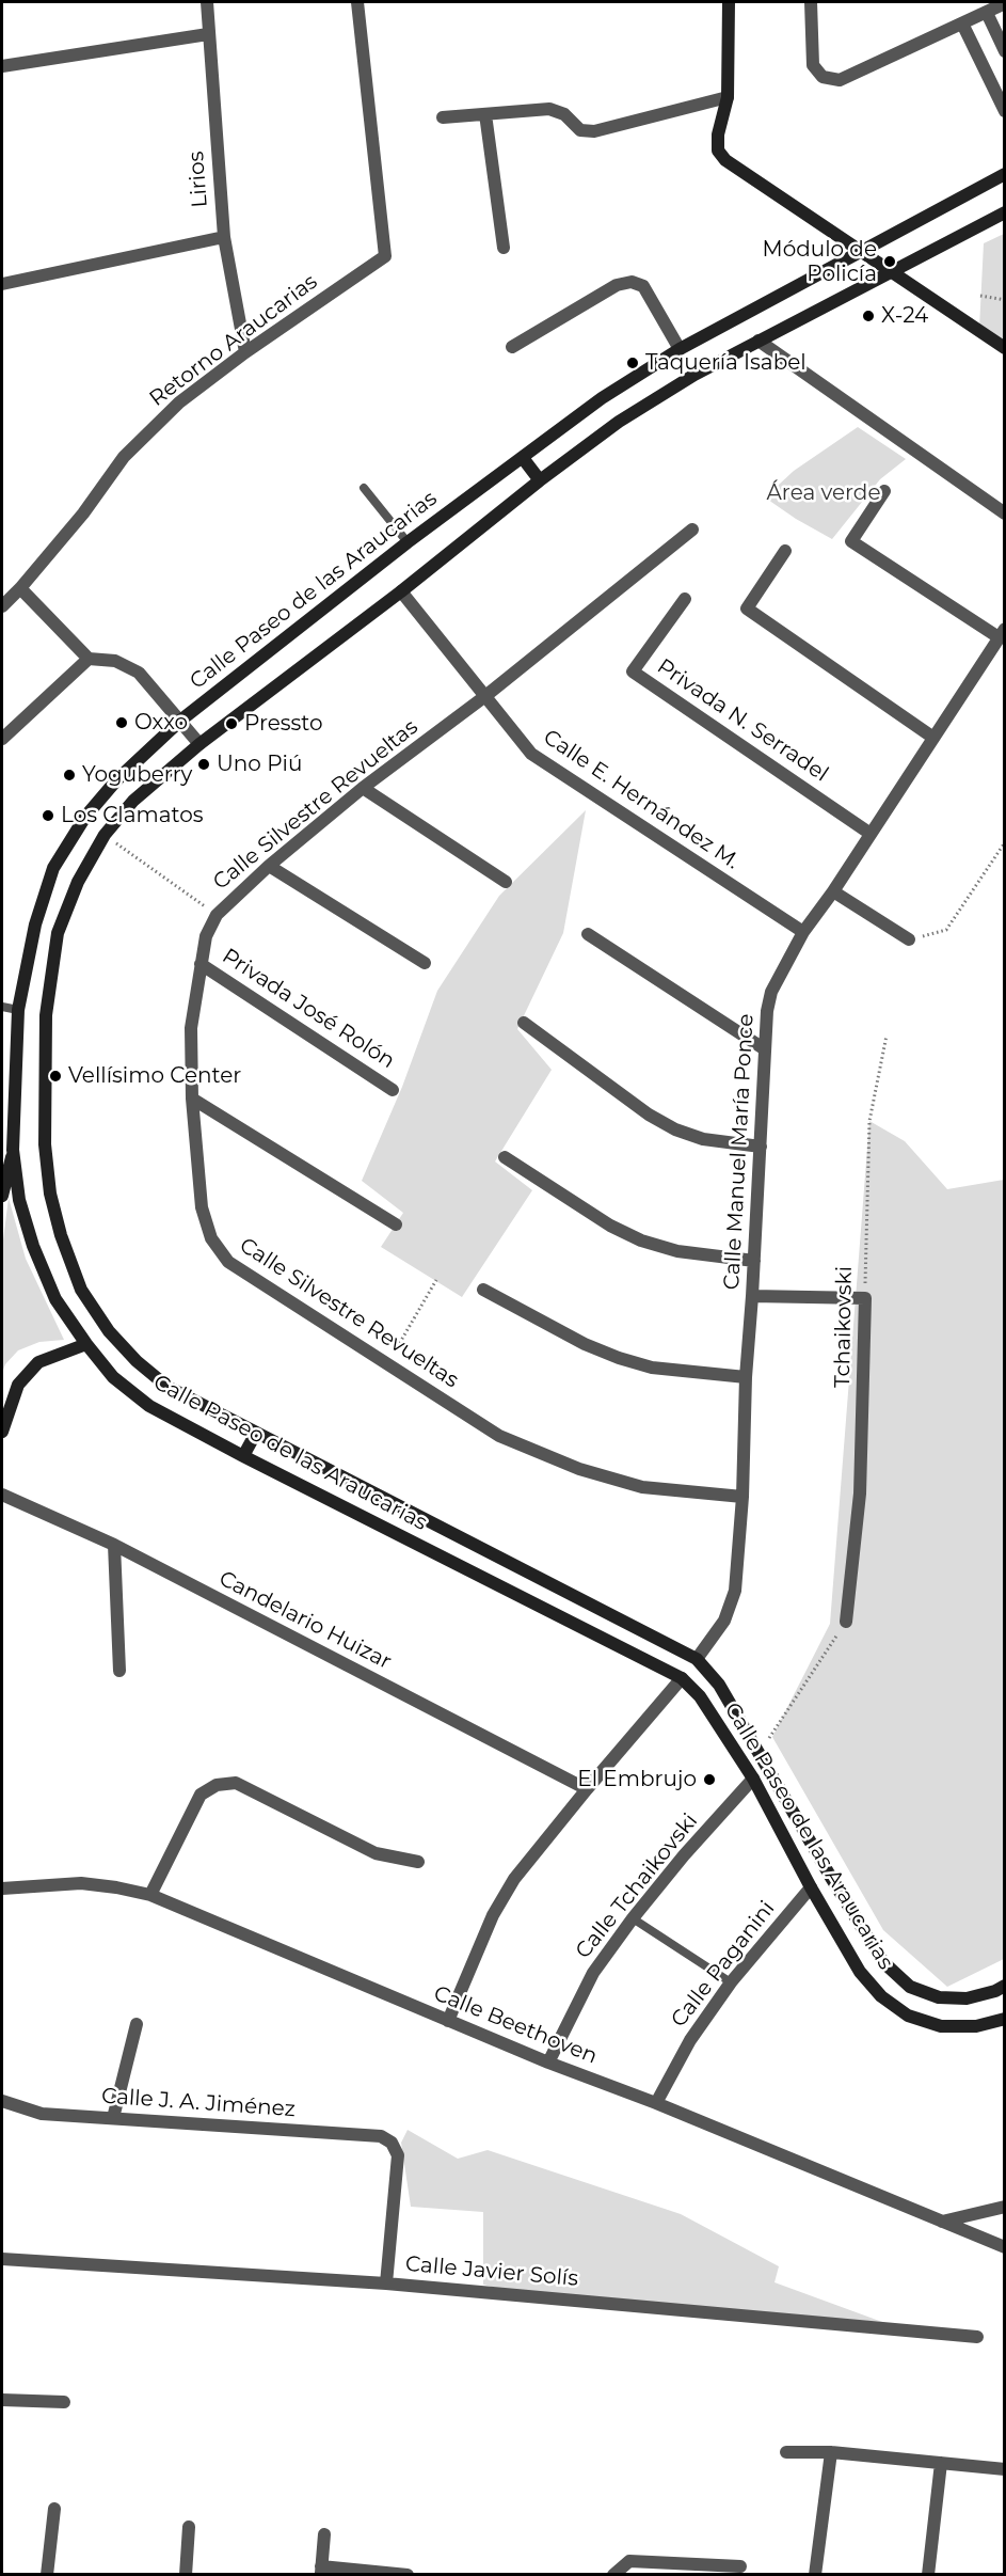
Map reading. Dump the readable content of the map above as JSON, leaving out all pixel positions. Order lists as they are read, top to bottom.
{
  "streets": {
    "main road": ["Calle Paseo de las Araucarias"],
    "street": [
      "Lirios",
      "Retorno Araucarias",
      "Privada N. Serradel",
      "Calle E. Hernández M.",
      "Calle Silvestre Revueltas",
      "Privada José Rolón",
      "Calle Manuel María Ponce",
      "Tchaikovski",
      "Candelario Huizar",
      "Calle Tchaikovski",
      "Calle Paganini",
      "Calle Beethoven",
      "Calle J. A. Jiménez",
      "Calle Javier Solís"
    ]
  },
  "crossings": [
    ["Lirios", "Retorno Araucarias"],
    ["Calle Paseo de las Araucarias", "Calle E. Hernández M."],
    ["Calle Paseo de las Araucarias", "Calle Manuel María Ponce"],
    ["Calle Paseo de las Araucarias", "Calle Tchaikovski"],
    ["Calle Paseo de las Araucarias", "Calle Paganini"],
    ["Privada N. Serradel", "Calle Manuel María Ponce"],
    ["Calle E. Hernández M.", "Calle Silvestre Revueltas"],
    ["Calle E. Hernández M.", "Calle Manuel María Ponce"],
    ["Calle Silvestre Revueltas", "Privada José Rolón"],
    ["Calle Silvestre Revueltas", "Calle Manuel María Ponce"],
    ["Calle Tchaikovski", "Calle Beethoven"],
    ["Calle Paganini", "Calle Beethoven"],
    ["Calle J. A. Jiménez", "Calle Javier Solís"]
  ],
  "parks": ["Área verde"],
  "places": [
    "Módulo de Policía",
    "X-24",
    "Taquería Isabel",
    "Oxxo",
    "Pressto",
    "Uno Piú",
    "Yoguberry",
    "Los Clamatos",
    "Vellísimo Center",
    "El Embrujo"
  ]
}
